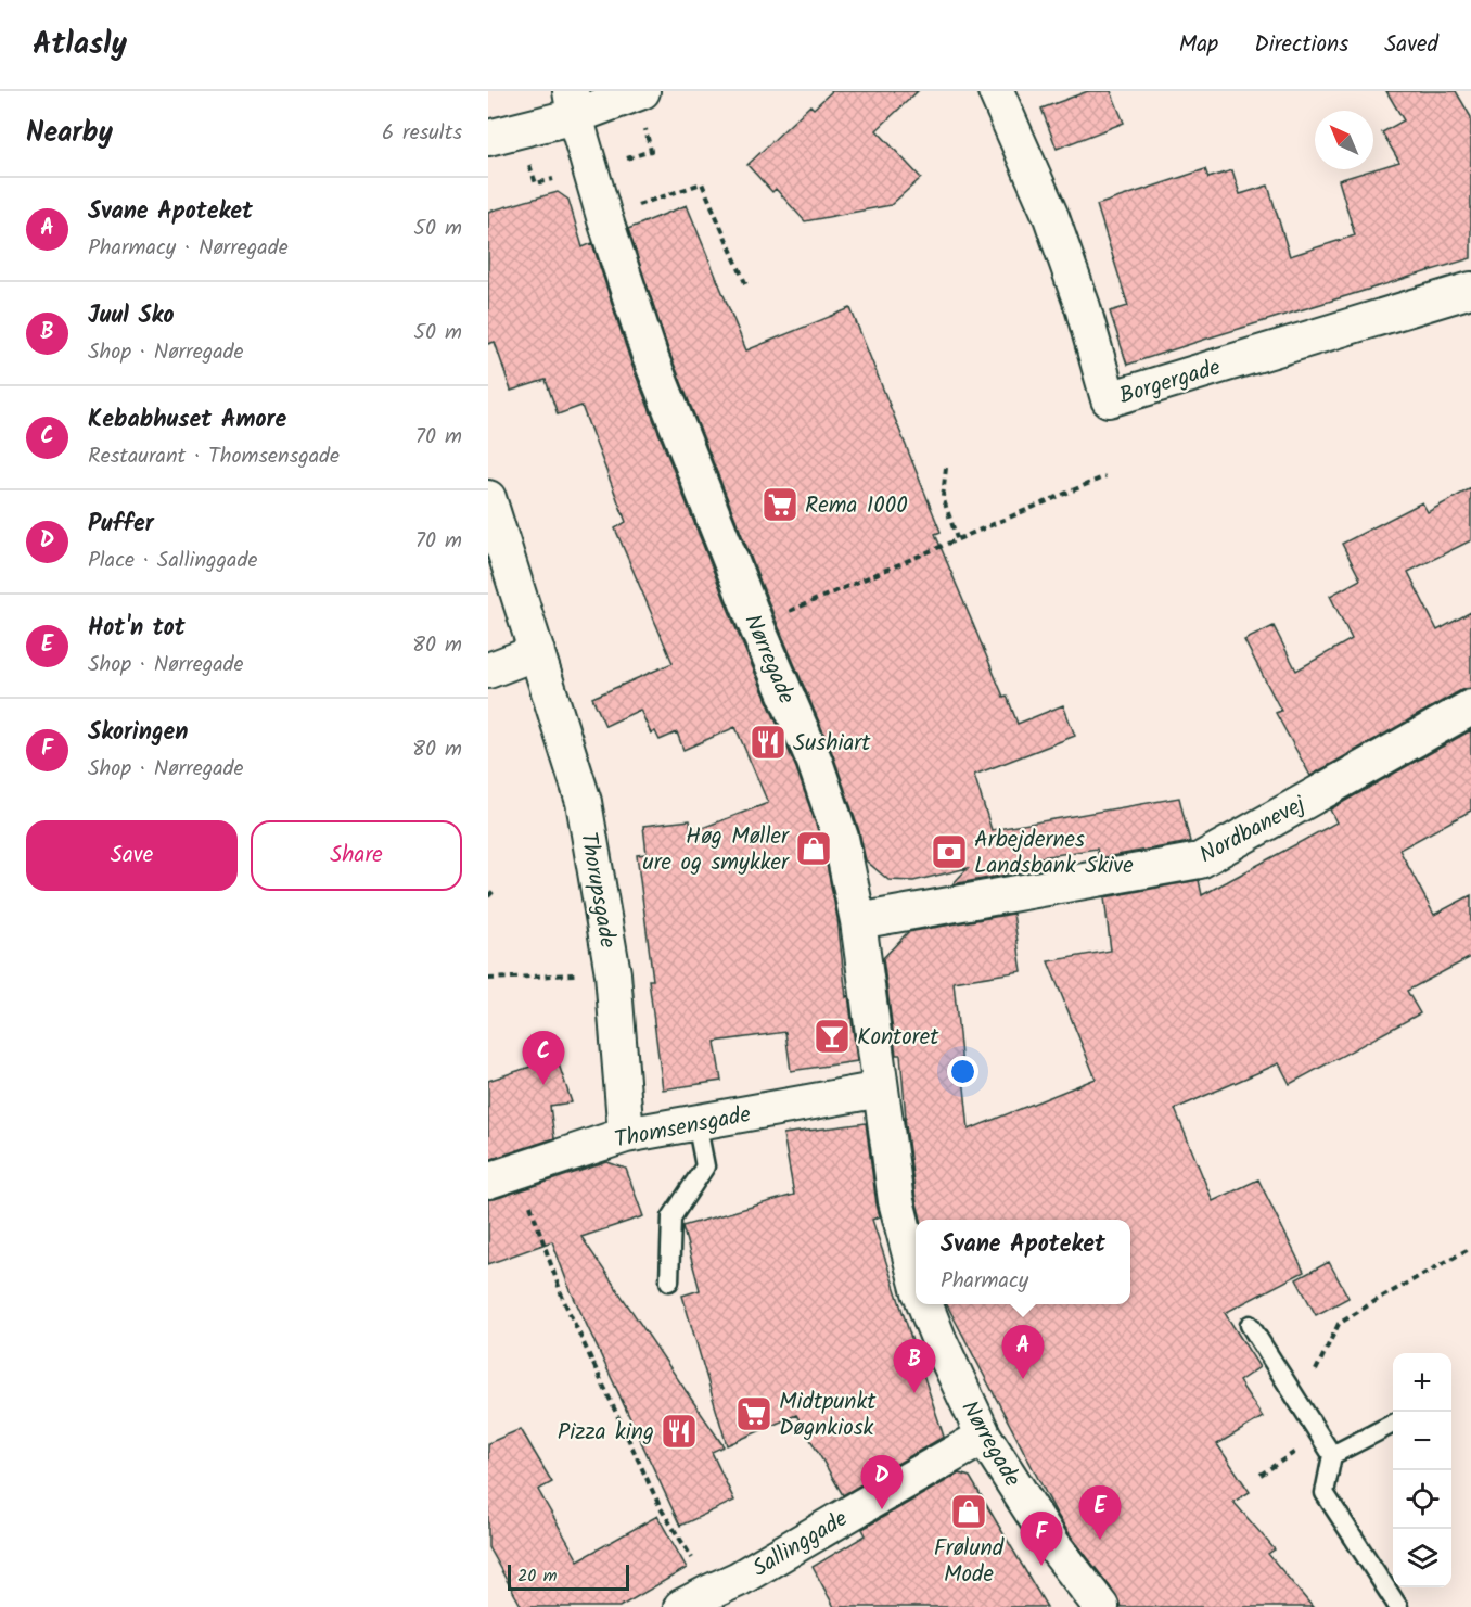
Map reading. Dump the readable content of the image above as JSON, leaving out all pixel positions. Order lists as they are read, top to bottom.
{
  "streets": {
    "street": [
      "Borgergade",
      "Nørregade",
      "Nordbanevej",
      "Thorupsgade",
      "Thomsensgade",
      "Sallinggade"
    ]
  },
  "crossings": [
    ["Nørregade", "Nordbanevej"],
    ["Nørregade", "Thomsensgade"],
    ["Nørregade", "Sallinggade"],
    ["Thorupsgade", "Thomsensgade"]
  ],
  "places": {
    "supermarket": ["Rema 1000", "Midtpunkt Døgnkiosk"],
    "restaurant": ["Sushiart", "Pizza king"],
    "shop": ["Høg Møller ure og smykker", "Frølund Mode"],
    "bank": ["Arbejdernes Landsbank Skive"],
    "bar": ["Kontoret"]
  },
  "scale_bar": "20 m",
  "north": "top left",
  "page": {
    "header": "Atlasly",
    "nav": ["Map", "Directions", "Saved"],
    "heading": ["Nearby", "6 results"],
    "list": [
      {
        "mark": "A",
        "name": "Svane Apoteket",
        "note": "Pharmacy · Nørregade",
        "value": "50 m"
      },
      {
        "mark": "B",
        "name": "Juul Sko",
        "note": "Shop · Nørregade",
        "value": "50 m"
      },
      {
        "mark": "C",
        "name": "Kebabhuset Amore",
        "note": "Restaurant · Thomsensgade",
        "value": "70 m"
      },
      {
        "mark": "D",
        "name": "Puffer",
        "note": "Place · Sallinggade",
        "value": "70 m"
      },
      {
        "mark": "E",
        "name": "Hot'n tot",
        "note": "Shop · Nørregade",
        "value": "80 m"
      },
      {
        "mark": "F",
        "name": "Skoringen",
        "note": "Shop · Nørregade",
        "value": "80 m"
      }
    ],
    "buttons": ["Save", "Share"],
    "pins": [
      "C",
      "A",
      "B",
      "D",
      "E",
      "F"
    ],
    "popup": ["Svane Apoteket", "Pharmacy"],
    "map_buttons": ["+", "−"],
    "scale": "20 m"
  }
}
